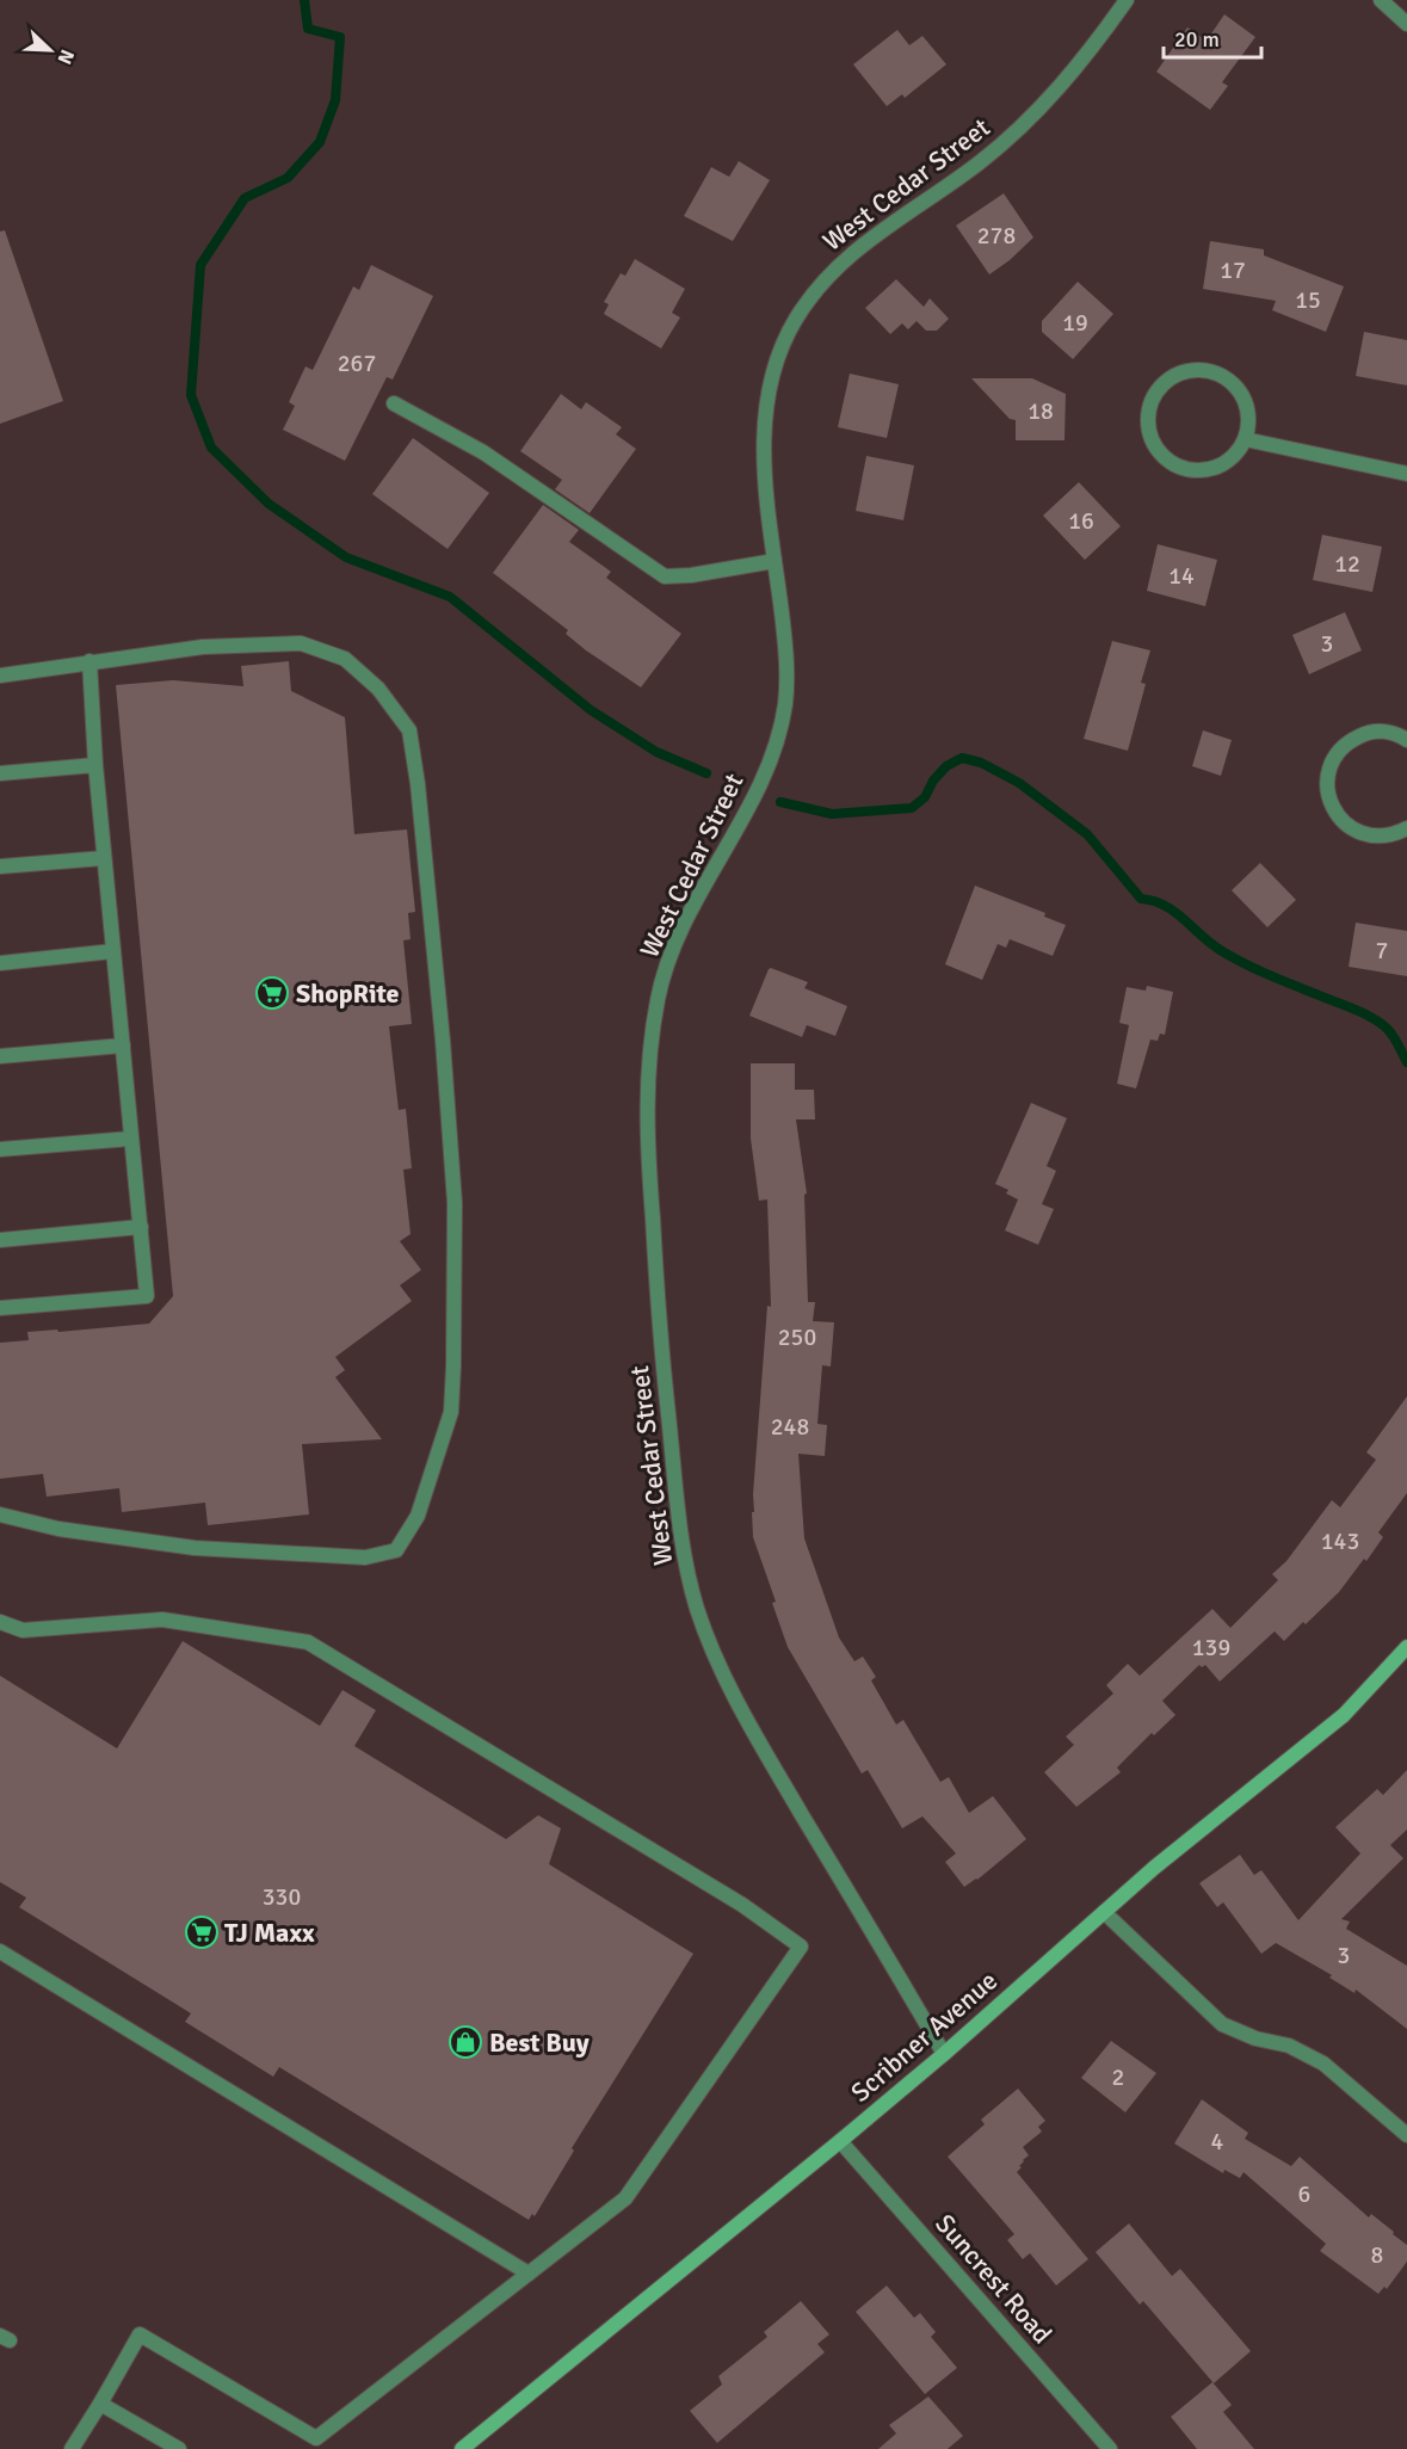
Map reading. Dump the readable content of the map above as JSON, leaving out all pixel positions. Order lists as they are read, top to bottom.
{
  "streets": {
    "street": ["West Cedar Street", "Scribner Avenue", "Suncrest Road"]
  },
  "crossings": [
    ["West Cedar Street", "Scribner Avenue"],
    ["Scribner Avenue", "Suncrest Road"]
  ],
  "places": {
    "supermarket": ["ShopRite", "TJ Maxx"],
    "shop": ["Best Buy"]
  },
  "house_numbers": [
    "278",
    "17",
    "15",
    "19",
    "267",
    "18",
    "16",
    "12",
    "14",
    "3",
    "7",
    "250",
    "248",
    "143",
    "139",
    "330",
    "3",
    "2",
    "4",
    "6",
    "8"
  ],
  "scale_bar": "20 m",
  "north": "bottom right"
}
